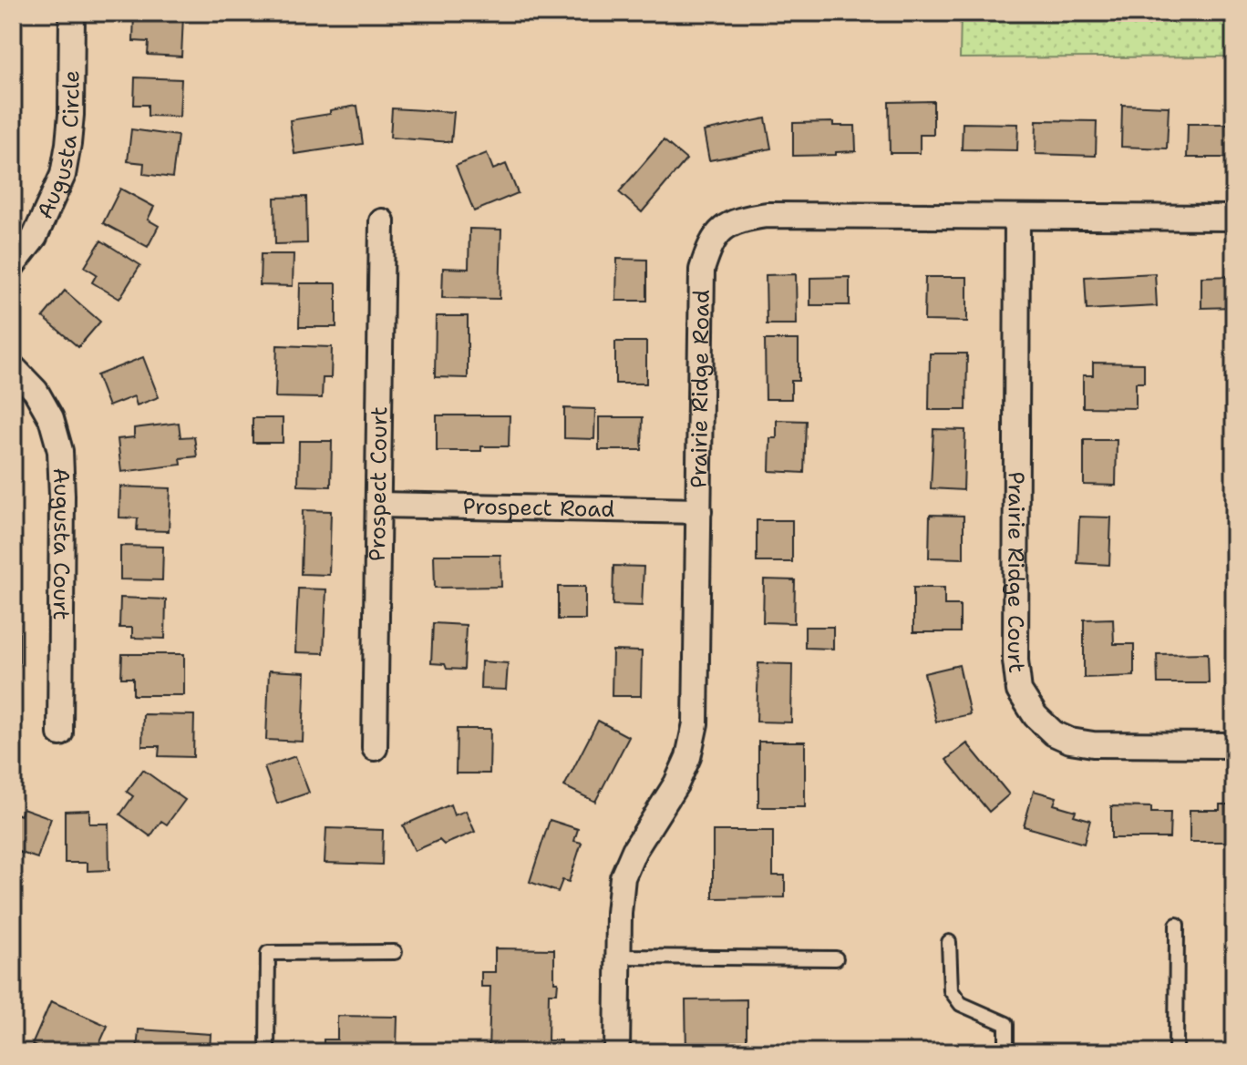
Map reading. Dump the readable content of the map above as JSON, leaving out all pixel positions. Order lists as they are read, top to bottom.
{
  "streets": {
    "street": [
      "Augusta Circle",
      "Prairie Ridge Road",
      "Prospect Court",
      "Prospect Road",
      "Augusta Court",
      "Prairie Ridge Court"
    ]
  },
  "crossings": [
    ["Prairie Ridge Road", "Prospect Road"],
    ["Prairie Ridge Road", "Prairie Ridge Court"],
    ["Prospect Court", "Prospect Road"]
  ]
}
